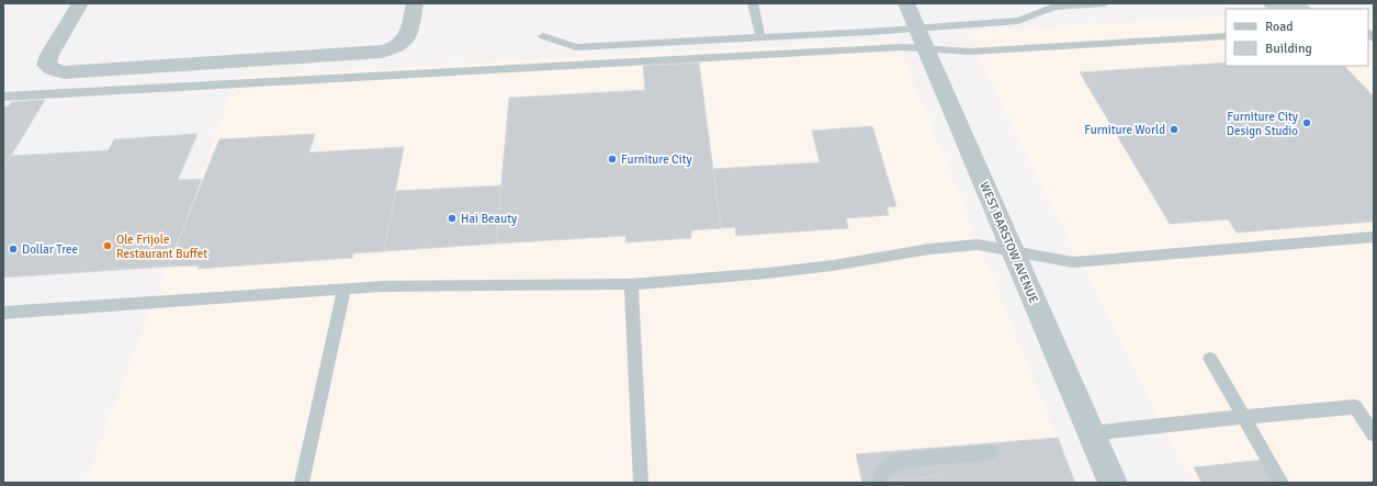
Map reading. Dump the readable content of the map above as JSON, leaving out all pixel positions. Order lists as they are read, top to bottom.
{
  "streets": {
    "street": ["WEST BARSTOW AVENUE"]
  },
  "places": [
    "Furniture City Design Studio",
    "Furniture World",
    "Furniture City",
    "Hai Beauty",
    "Ole Frijole Restaurant Buffet",
    "Dollar Tree"
  ],
  "legend": ["Road", "Building"]
}
